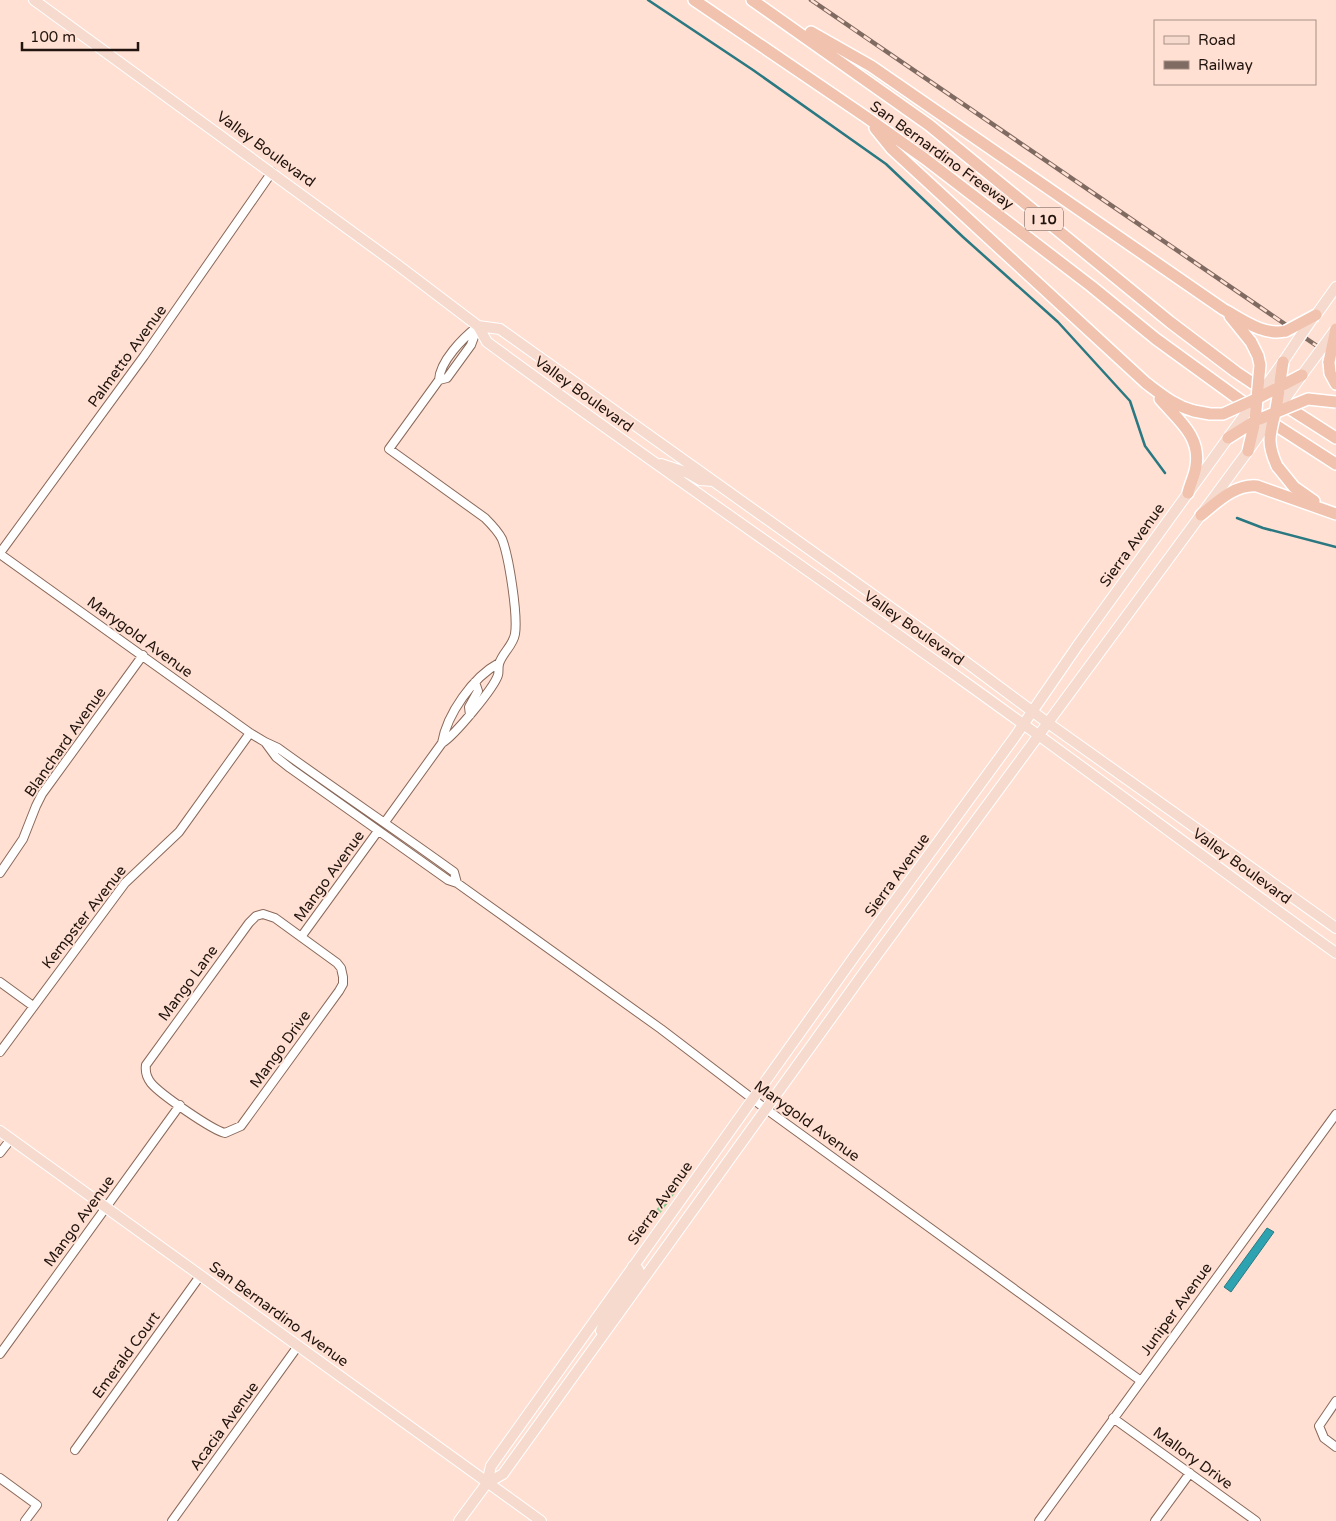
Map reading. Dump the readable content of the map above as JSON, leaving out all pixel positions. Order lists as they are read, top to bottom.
{
  "streets": {
    "highway": ["San Bernardino Freeway", "I 10"],
    "main road": ["Valley Boulevard", "Sierra Avenue", "San Bernardino Avenue"],
    "street": [
      "Palmetto Avenue",
      "Marygold Avenue",
      "Blanchard Avenue",
      "Mango Avenue",
      "Kempster Avenue",
      "Mango Lane",
      "Mango Drive",
      "Juniper Avenue",
      "Emerald Court",
      "Acacia Avenue",
      "Mallory Drive"
    ]
  },
  "crossings": [
    ["Valley Boulevard", "Palmetto Avenue"],
    ["Valley Boulevard", "Sierra Avenue"],
    ["Palmetto Avenue", "Marygold Avenue"],
    ["Sierra Avenue", "Marygold Avenue"],
    ["Sierra Avenue", "San Bernardino Avenue"],
    ["Marygold Avenue", "Blanchard Avenue"],
    ["Marygold Avenue", "Mango Avenue"],
    ["Marygold Avenue", "Kempster Avenue"],
    ["Marygold Avenue", "Juniper Avenue"],
    ["Mango Avenue", "Mango Lane"],
    ["Mango Avenue", "Mango Drive"],
    ["Mango Avenue", "San Bernardino Avenue"],
    ["Mango Lane", "Mango Drive"],
    ["Juniper Avenue", "Mallory Drive"],
    ["San Bernardino Avenue", "Emerald Court"],
    ["San Bernardino Avenue", "Acacia Avenue"]
  ],
  "legend": ["Road", "Railway"],
  "scale_bar": "100 m"
}
